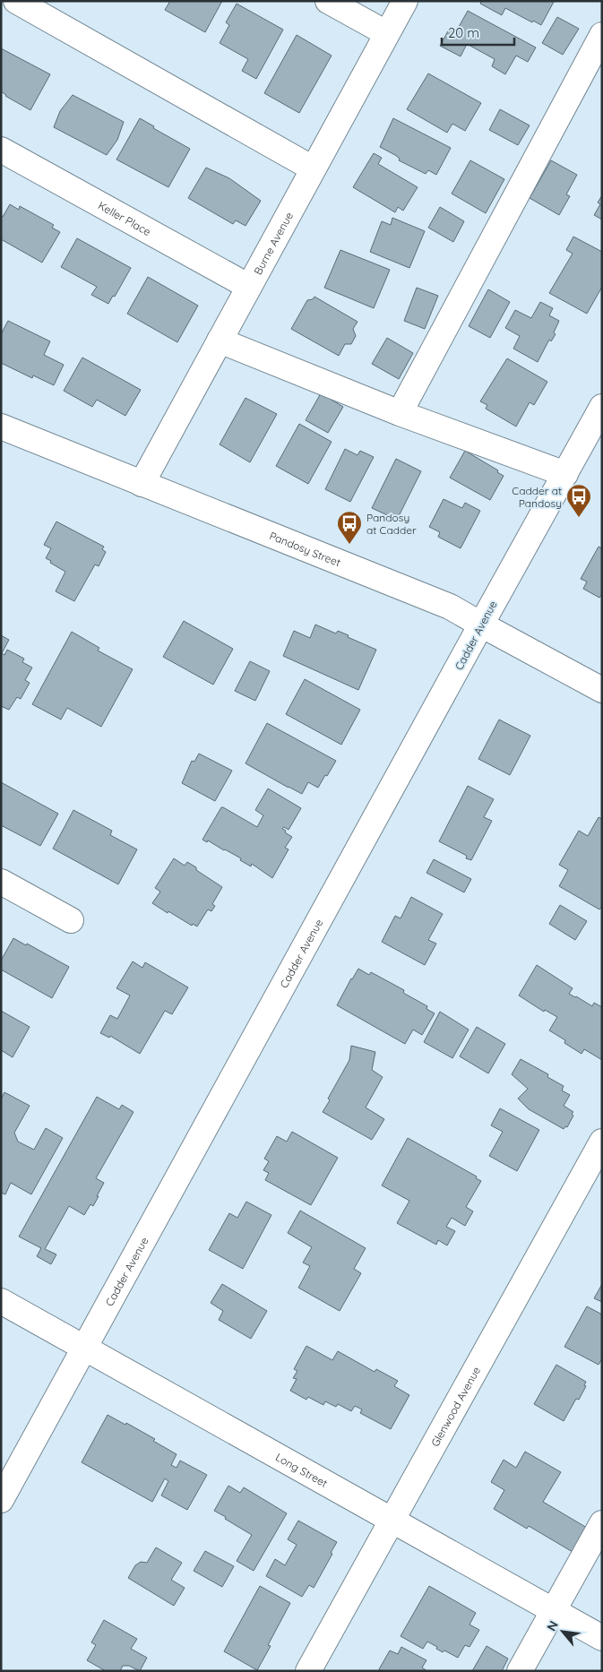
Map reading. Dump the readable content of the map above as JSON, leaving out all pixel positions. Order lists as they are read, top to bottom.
{
  "streets": {
    "street": [
      "Keller Place",
      "Burne Avenue",
      "Pandosy Street",
      "Cadder Avenue",
      "Glenwood Avenue",
      "Long Street"
    ]
  },
  "crossings": [
    ["Keller Place", "Burne Avenue"],
    ["Burne Avenue", "Pandosy Street"],
    ["Pandosy Street", "Cadder Avenue"],
    ["Cadder Avenue", "Long Street"],
    ["Glenwood Avenue", "Long Street"]
  ],
  "places": {
    "bus stop": ["Cadder at Pandosy", "Pandosy at Cadder"]
  },
  "scale_bar": "20 m",
  "north": "top left"
}
